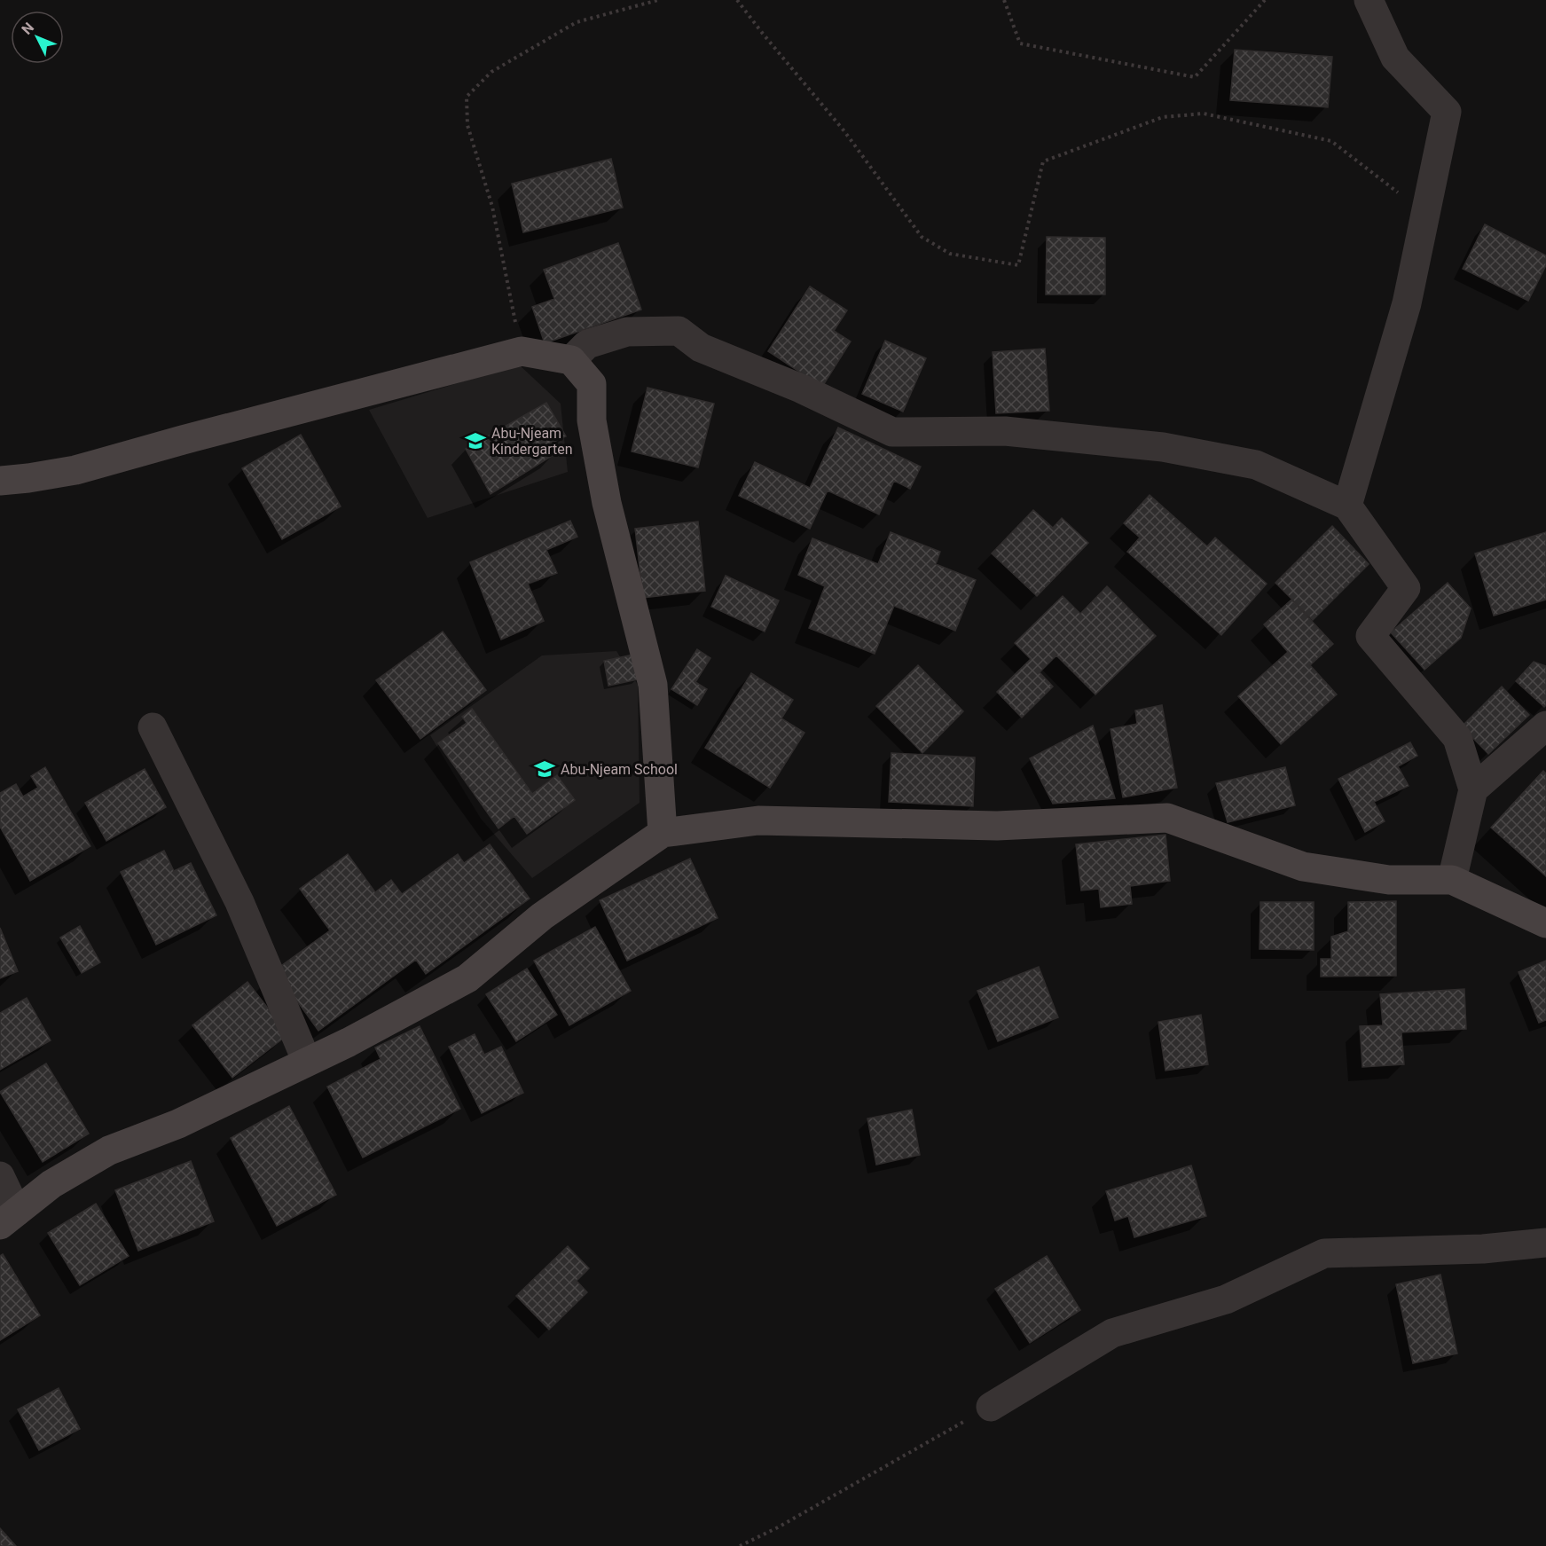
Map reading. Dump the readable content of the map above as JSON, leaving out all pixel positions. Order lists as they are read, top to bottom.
{
  "places": {
    "school or university": ["Abu-Njeam Kindergarten", "Abu-Njeam School"]
  },
  "north": "top left"
}
